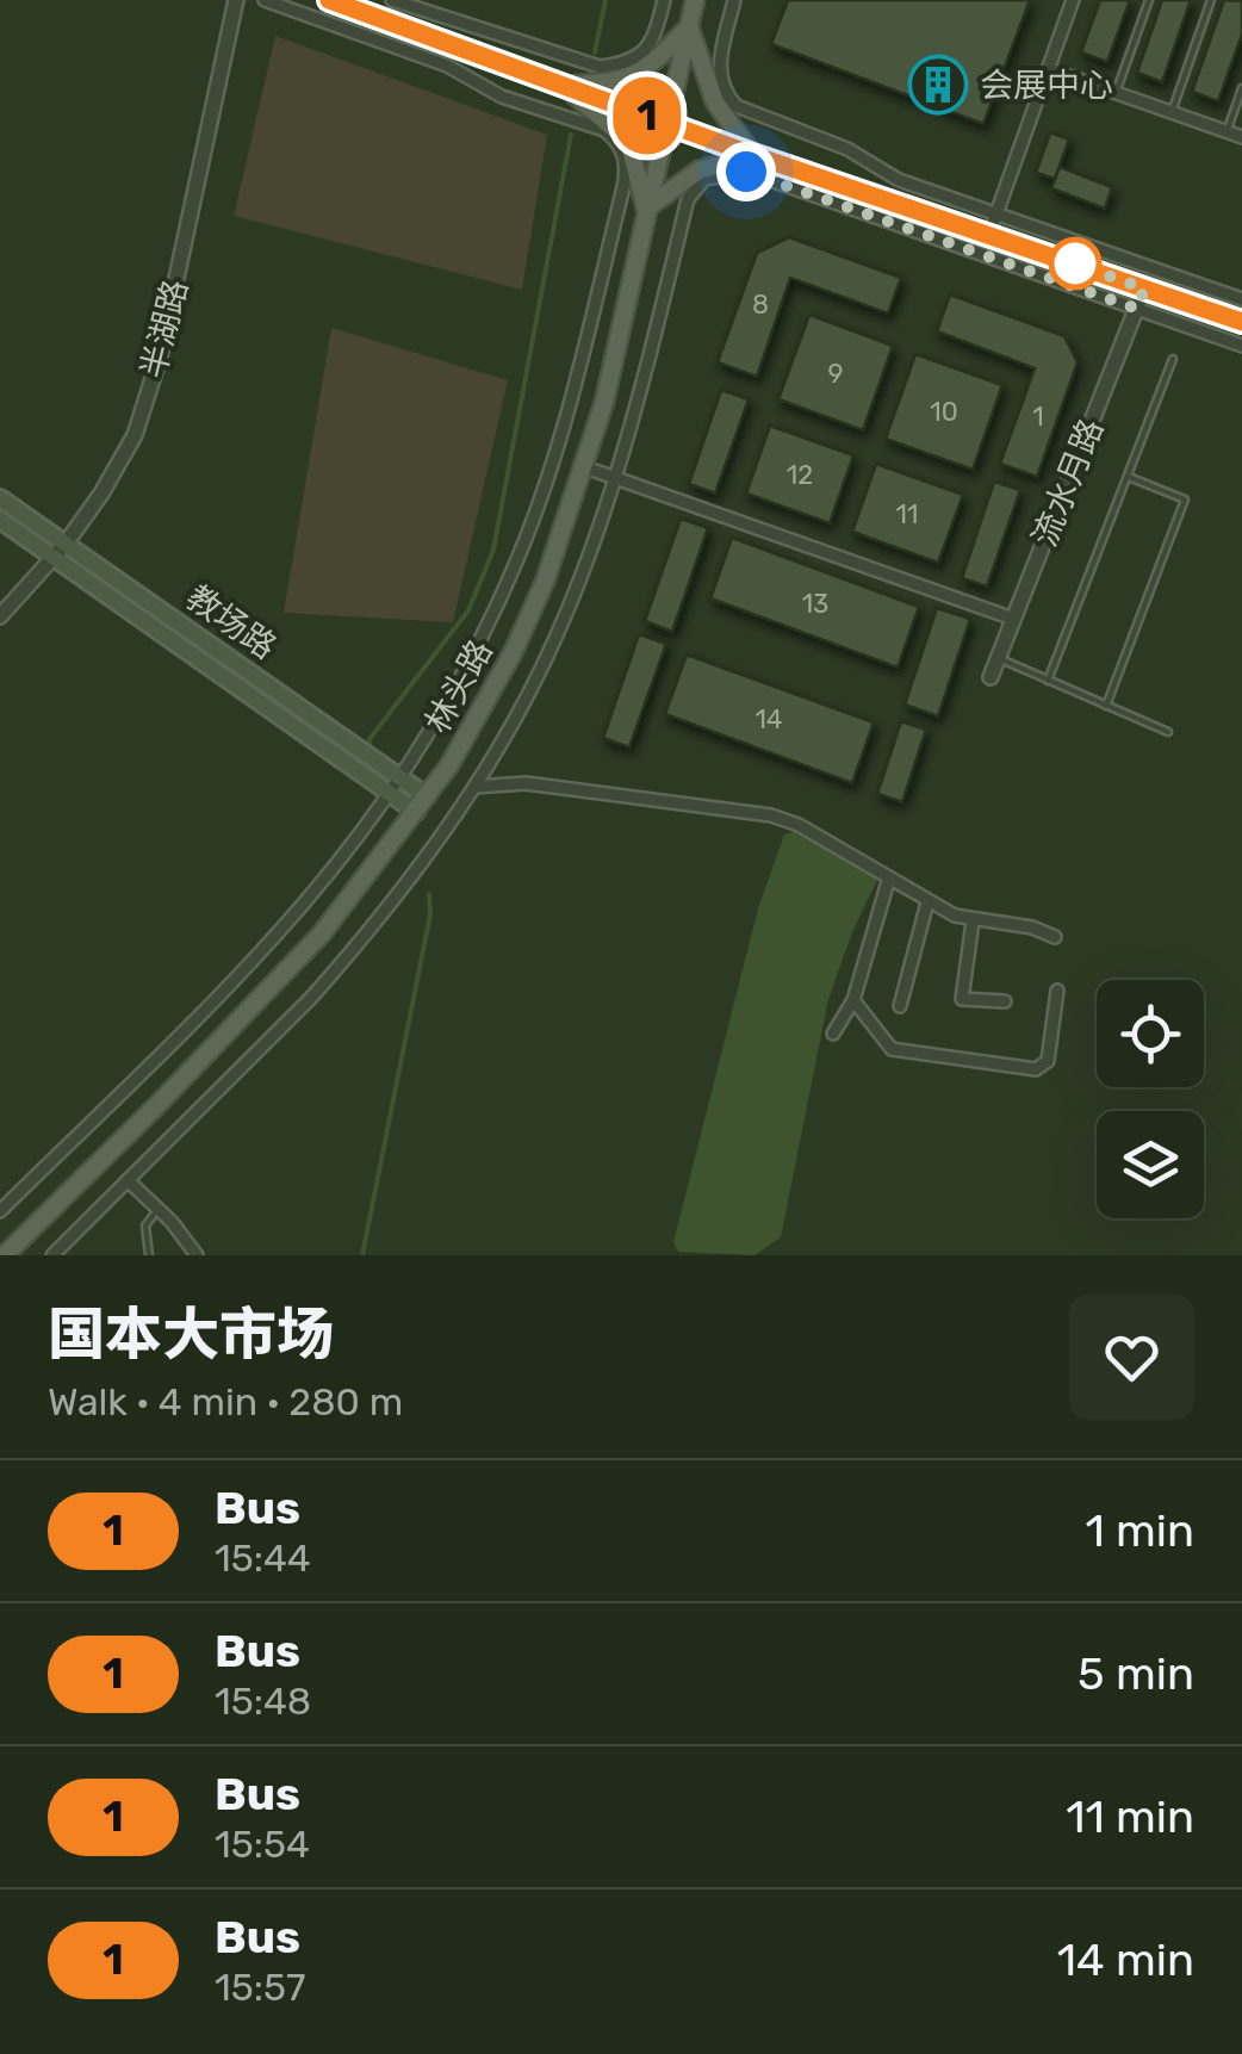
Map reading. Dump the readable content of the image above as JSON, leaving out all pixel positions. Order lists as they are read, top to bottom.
{
  "streets": {
    "main road": ["教场路", "林头路"],
    "street": ["半湖路", "流水月路"]
  },
  "crossings": [
    ["半湖路", "教场路"],
    ["教场路", "林头路"]
  ],
  "places": {
    "building": ["会展中心"]
  },
  "lines": ["bus line 1"],
  "house_numbers": [
    "8",
    "9",
    "10",
    "1",
    "12",
    "11",
    "13",
    "14"
  ],
  "page": {
    "on_map": "1",
    "heading": ["国本大市场", "Walk · 4 min · 280 m"],
    "list": [
      {
        "mark": "1",
        "name": "Bus",
        "note": "15:44",
        "value": "1 min"
      },
      {
        "mark": "1",
        "name": "Bus",
        "note": "15:48",
        "value": "5 min"
      },
      {
        "mark": "1",
        "name": "Bus",
        "note": "15:54",
        "value": "11 min"
      },
      {
        "mark": "1",
        "name": "Bus",
        "note": "15:57",
        "value": "14 min"
      }
    ]
  }
}
